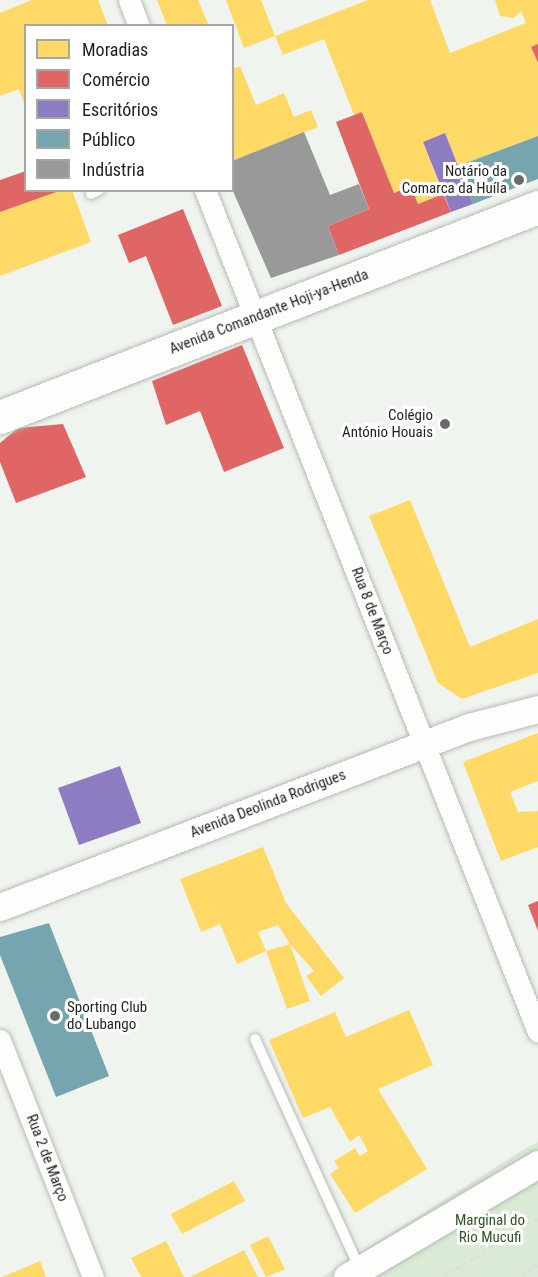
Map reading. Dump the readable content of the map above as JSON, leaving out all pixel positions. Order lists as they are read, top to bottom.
{
  "streets": {
    "main road": ["Avenida Comandante Hoji-ya-Henda"],
    "street": ["Rua 8 de Março", "Avenida Deolinda Rodrigues", "Rua 2 de Março"]
  },
  "crossings": [
    ["Avenida Comandante Hoji-ya-Henda", "Rua 8 de Março"],
    ["Rua 8 de Março", "Avenida Deolinda Rodrigues"]
  ],
  "parks": ["Marginal do Rio Mucufi"],
  "places": ["Notário da Comarca da Huíla", "Colégio António Houais", "Sporting Club do Lubango"],
  "legend": [
    "Moradias",
    "Comércio",
    "Escritórios",
    "Público",
    "Indústria"
  ]
}
